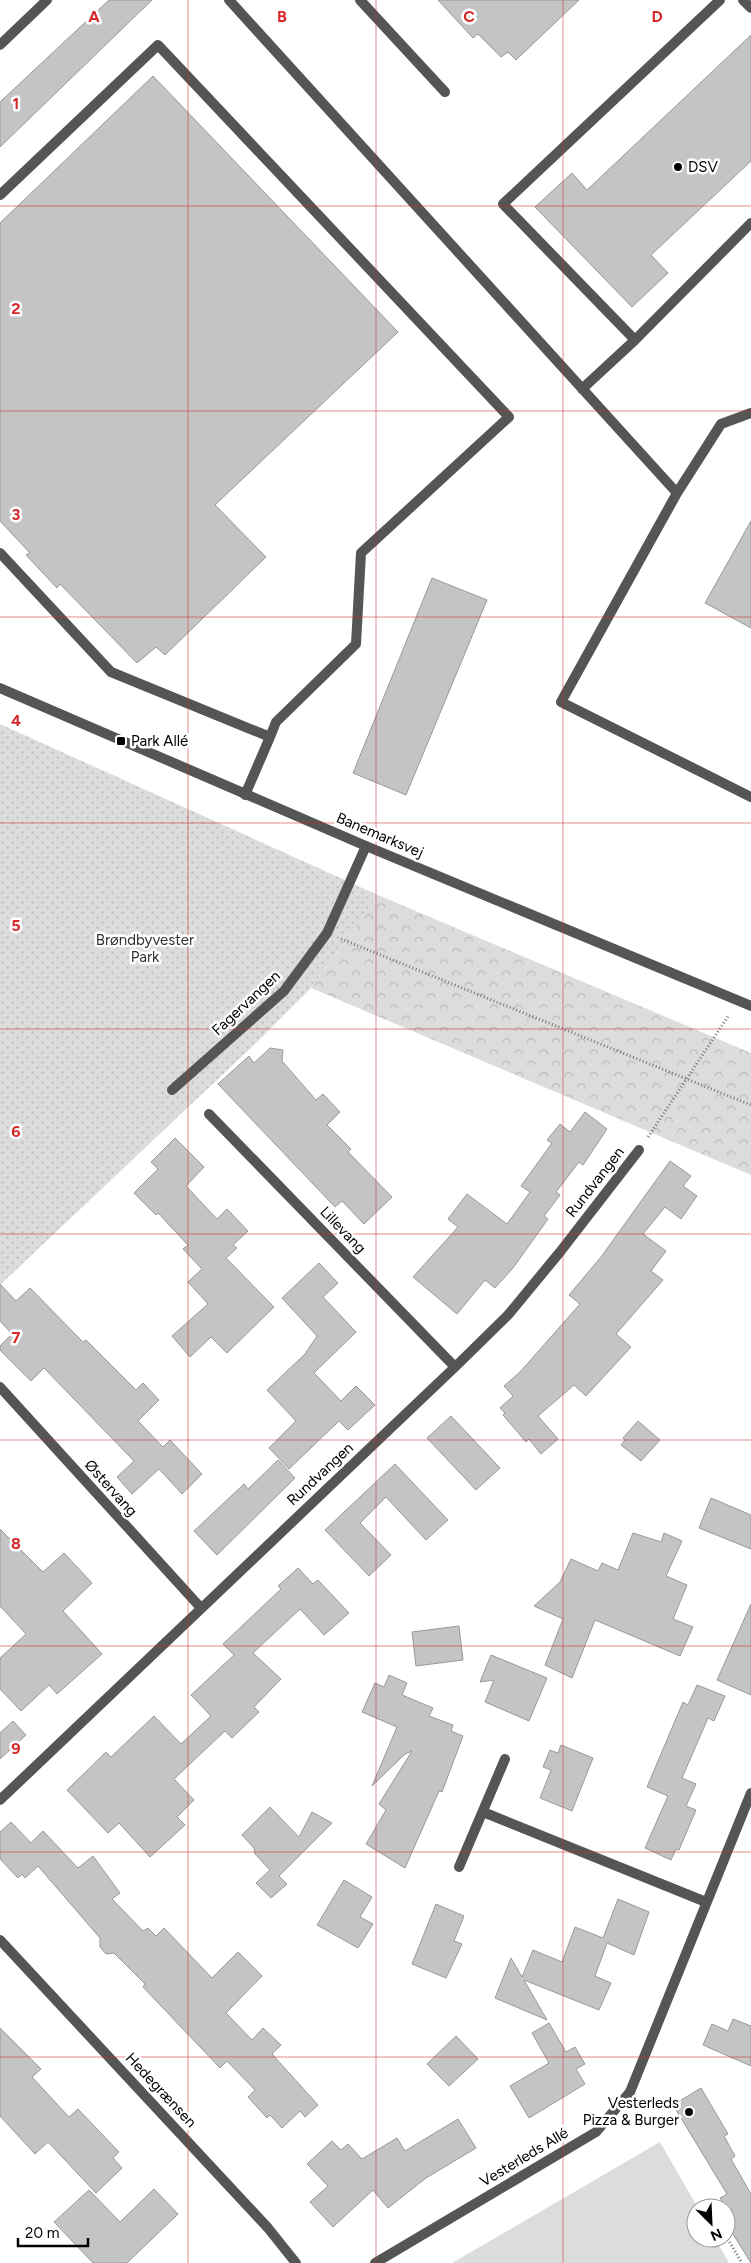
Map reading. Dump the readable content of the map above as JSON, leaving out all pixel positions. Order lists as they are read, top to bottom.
{
  "streets": {
    "street": [
      "Banemarksvej",
      "Fagervangen",
      "Rundvangen",
      "Lillevang",
      "Østervang",
      "Hedegrænsen",
      "Vesterleds Allé"
    ]
  },
  "crossings": [
    ["Banemarksvej", "Fagervangen"],
    ["Rundvangen", "Lillevang"],
    ["Rundvangen", "Østervang"]
  ],
  "parks": ["Brøndbyvester Park"],
  "places": {
    "other": ["DSV", "Vesterleds Pizza & Burger"],
    "transit": ["Park Allé"]
  },
  "scale_bar": "20 m",
  "north": "bottom right",
  "grid": {
    "columns": [
      "A",
      "B",
      "C",
      "D"
    ],
    "rows": [
      "1",
      "2",
      "3",
      "4",
      "5",
      "6",
      "7",
      "8",
      "9"
    ]
  }
}
